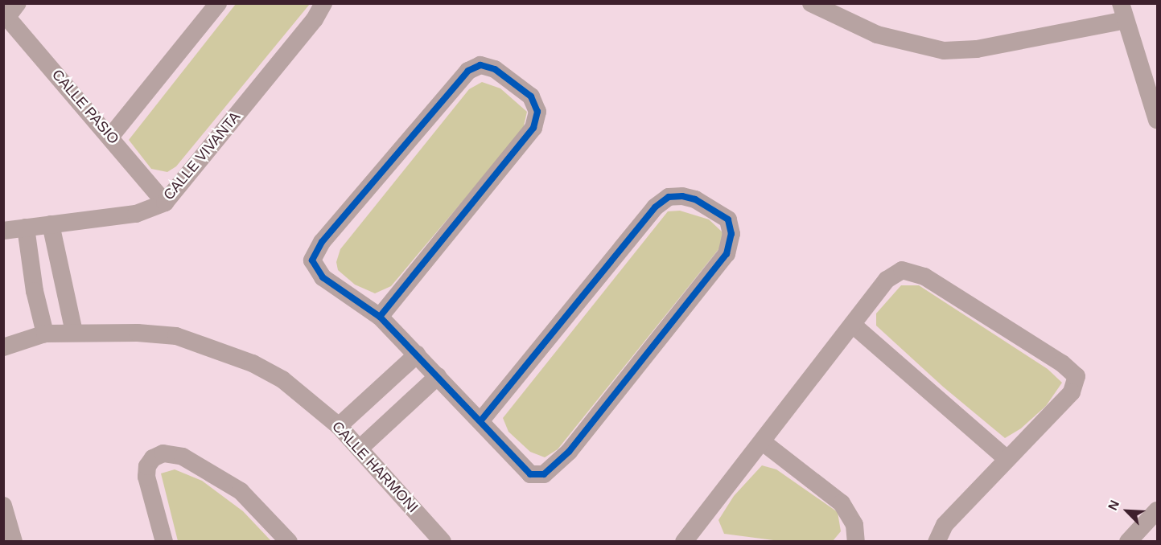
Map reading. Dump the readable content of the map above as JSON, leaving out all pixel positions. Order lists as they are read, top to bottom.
{
  "streets": {
    "street": ["CALLE PASIO", "CALLE VIVANTA", "CALLE HARMONI"]
  },
  "crossings": [
    ["CALLE PASIO", "CALLE VIVANTA"]
  ],
  "north": "top left"
}
